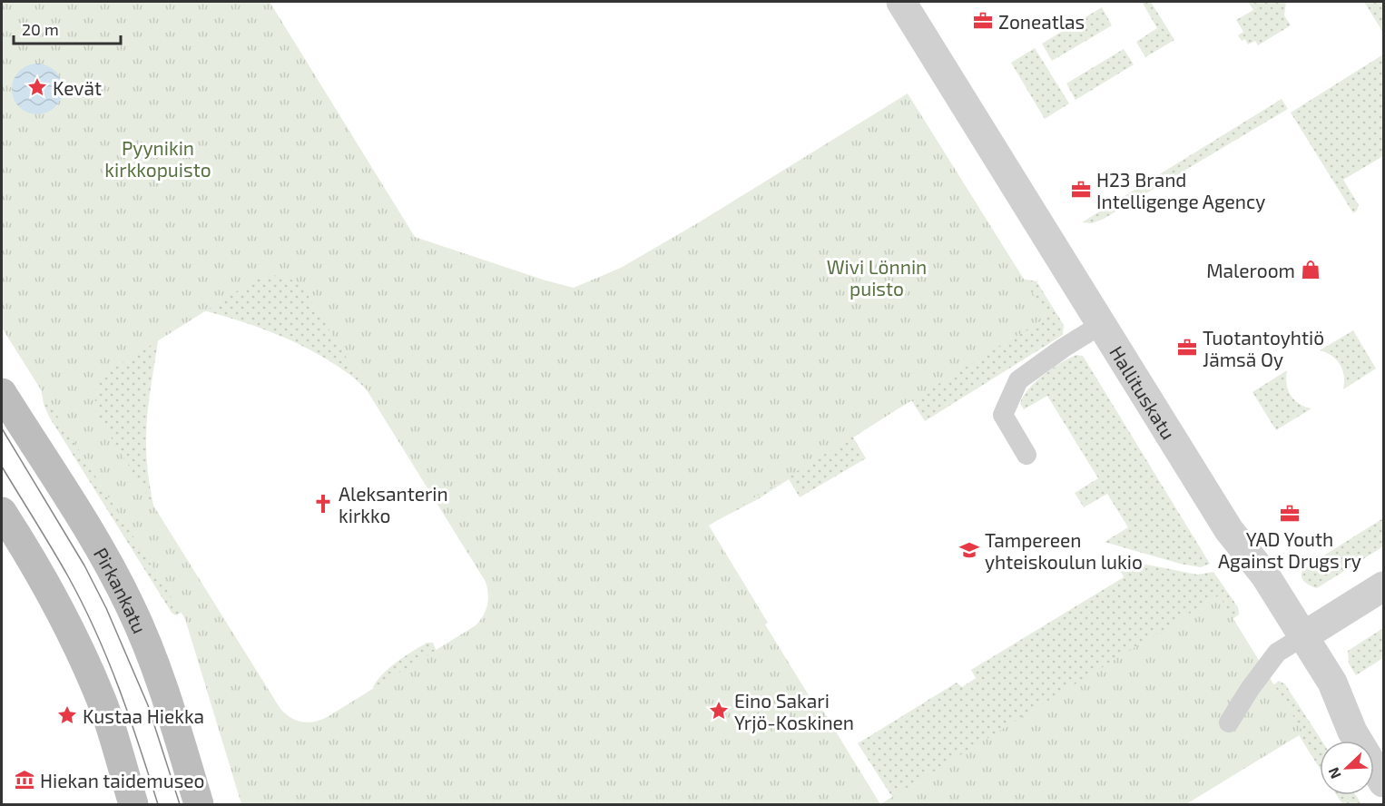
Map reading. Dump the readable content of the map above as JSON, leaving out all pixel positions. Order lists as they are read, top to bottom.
{
  "streets": {
    "main road": ["Pirkankatu"],
    "street": ["Hallituskatu"]
  },
  "parks": ["Pyynikin kirkkopuisto", "Wivi Lönnin puisto"],
  "places": {
    "office": [
      "Zoneatlas",
      "H23 Brand Intelligenge Agency",
      "Tuotantoyhtiö Jämsä Oy",
      "YAD Youth Against Drugs ry"
    ],
    "place": ["Kevät", "Eino Sakari Yrjö-Koskinen", "Kustaa Hiekka"],
    "shop": ["Maleroom"],
    "church": ["Aleksanterin kirkko"],
    "school or university": ["Tampereen yhteiskoulun lukio"],
    "museum": ["Hiekan taidemuseo"]
  },
  "scale_bar": "20 m",
  "north": "bottom left"
}
